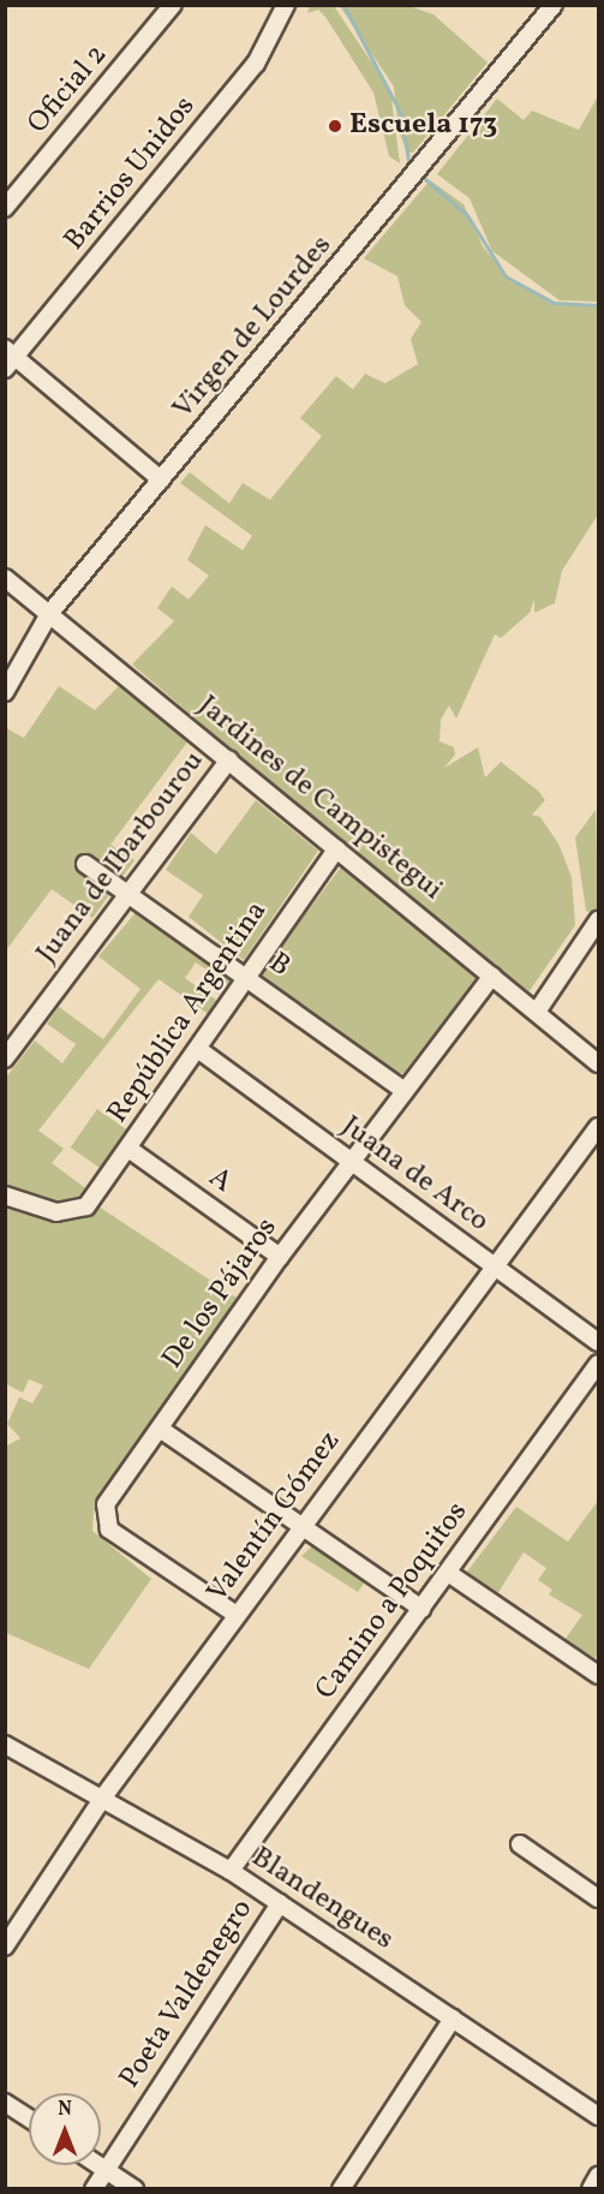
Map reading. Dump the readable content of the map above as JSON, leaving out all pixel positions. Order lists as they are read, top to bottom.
{
  "streets": {
    "street": [
      "Oficial 2",
      "Barrios Unidos",
      "Virgen de Lourdes",
      "Jardines de Campistegui",
      "Juana de Ibarbourou",
      "B",
      "República Argentina",
      "Juana de Arco",
      "A",
      "De los Pájaros",
      "Valentín Gómez",
      "Camino a Poquitos",
      "Blandengues",
      "Poeta Valdenegro"
    ]
  },
  "crossings": [
    ["Virgen de Lourdes", "Jardines de Campistegui"],
    ["Jardines de Campistegui", "Juana de Ibarbourou"],
    ["Jardines de Campistegui", "República Argentina"],
    ["Jardines de Campistegui", "De los Pájaros"],
    ["Juana de Ibarbourou", "B"],
    ["B", "República Argentina"],
    ["B", "De los Pájaros"],
    ["República Argentina", "Juana de Arco"],
    ["República Argentina", "A"],
    ["Juana de Arco", "De los Pájaros"],
    ["Juana de Arco", "Valentín Gómez"],
    ["A", "De los Pájaros"],
    ["De los Pájaros", "Valentín Gómez"],
    ["Valentín Gómez", "Blandengues"],
    ["Camino a Poquitos", "Blandengues"],
    ["Blandengues", "Poeta Valdenegro"]
  ],
  "places": ["Escuela 173"],
  "north": "top"
}
